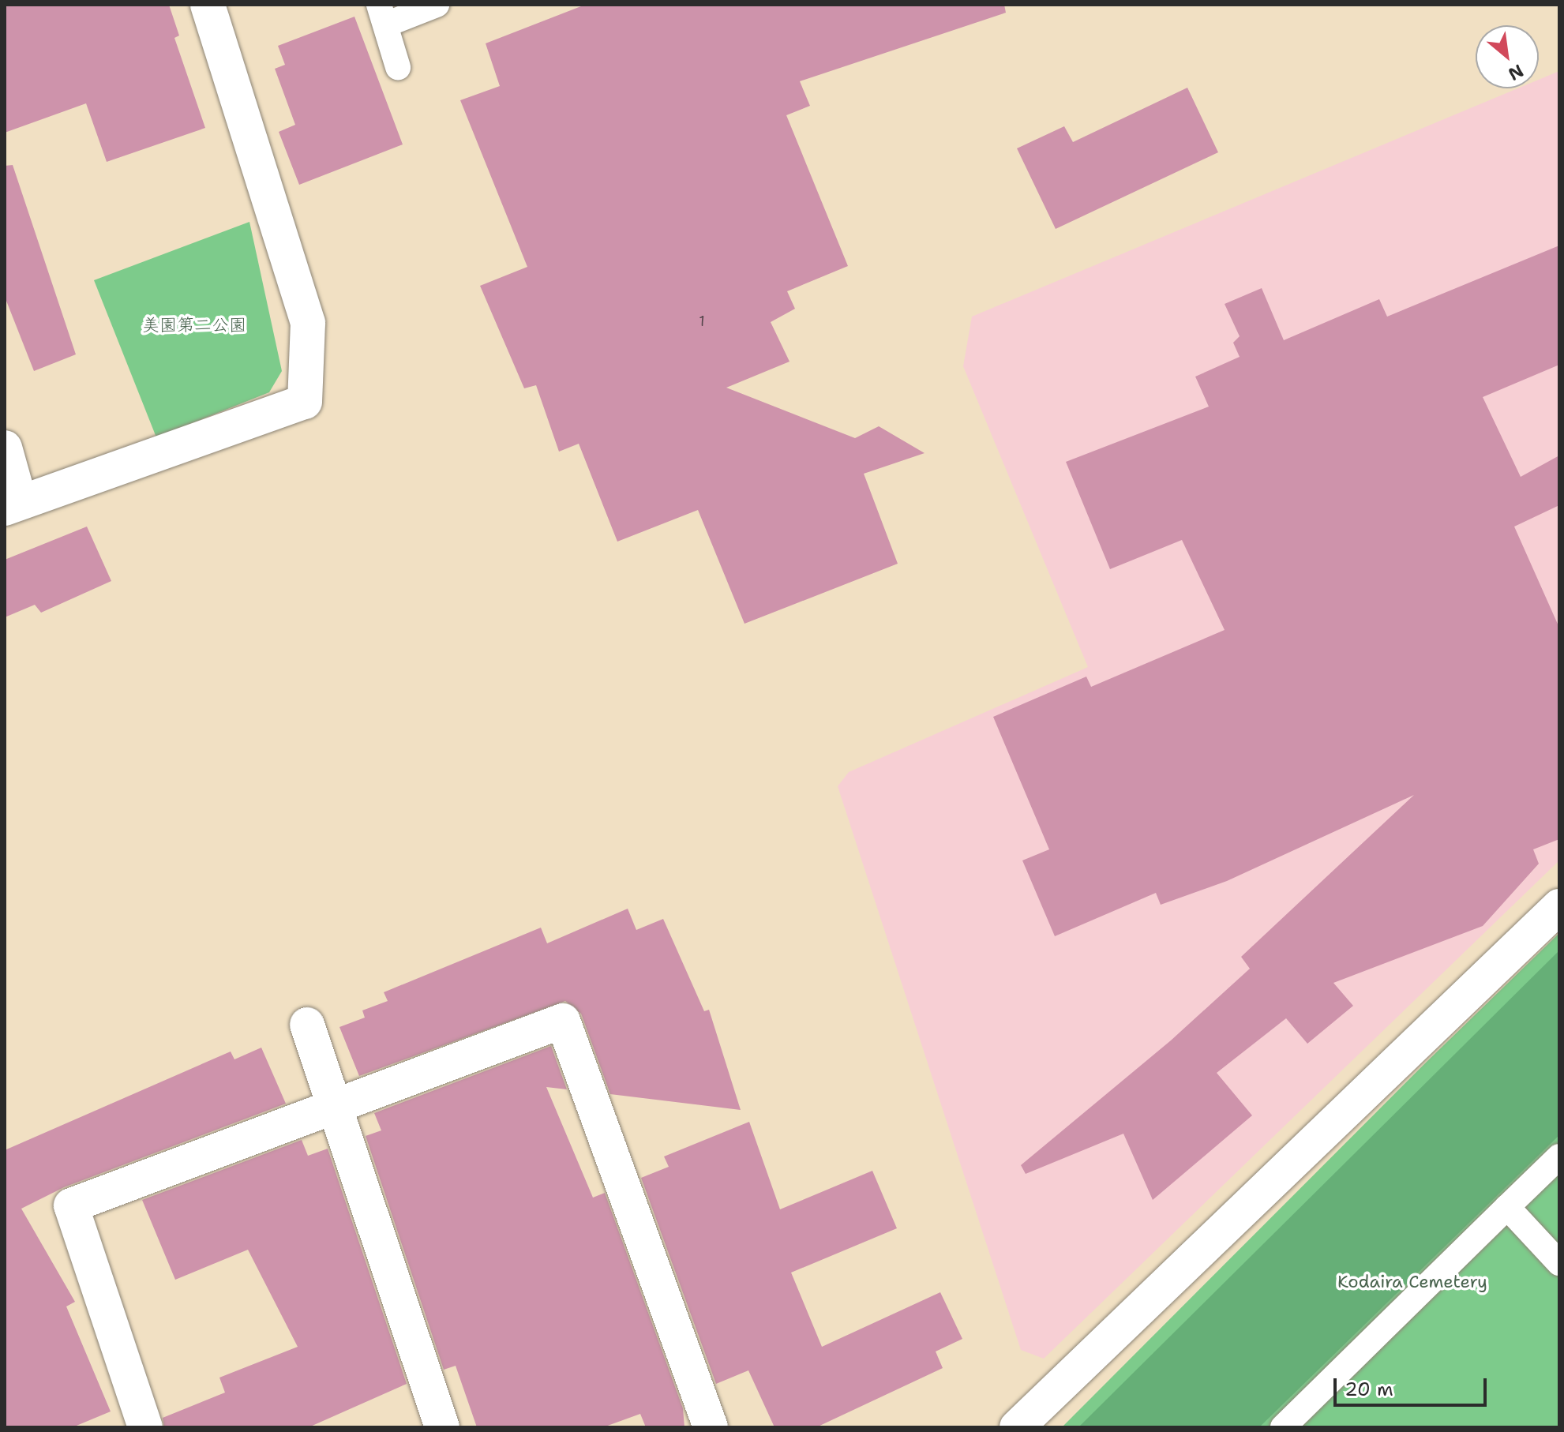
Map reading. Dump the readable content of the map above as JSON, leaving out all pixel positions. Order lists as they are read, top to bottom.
{
  "parks": ["美園第二公園", "Kodaira Cemetery"],
  "house_numbers": ["1"],
  "scale_bar": "20 m",
  "north": "bottom right"
}
